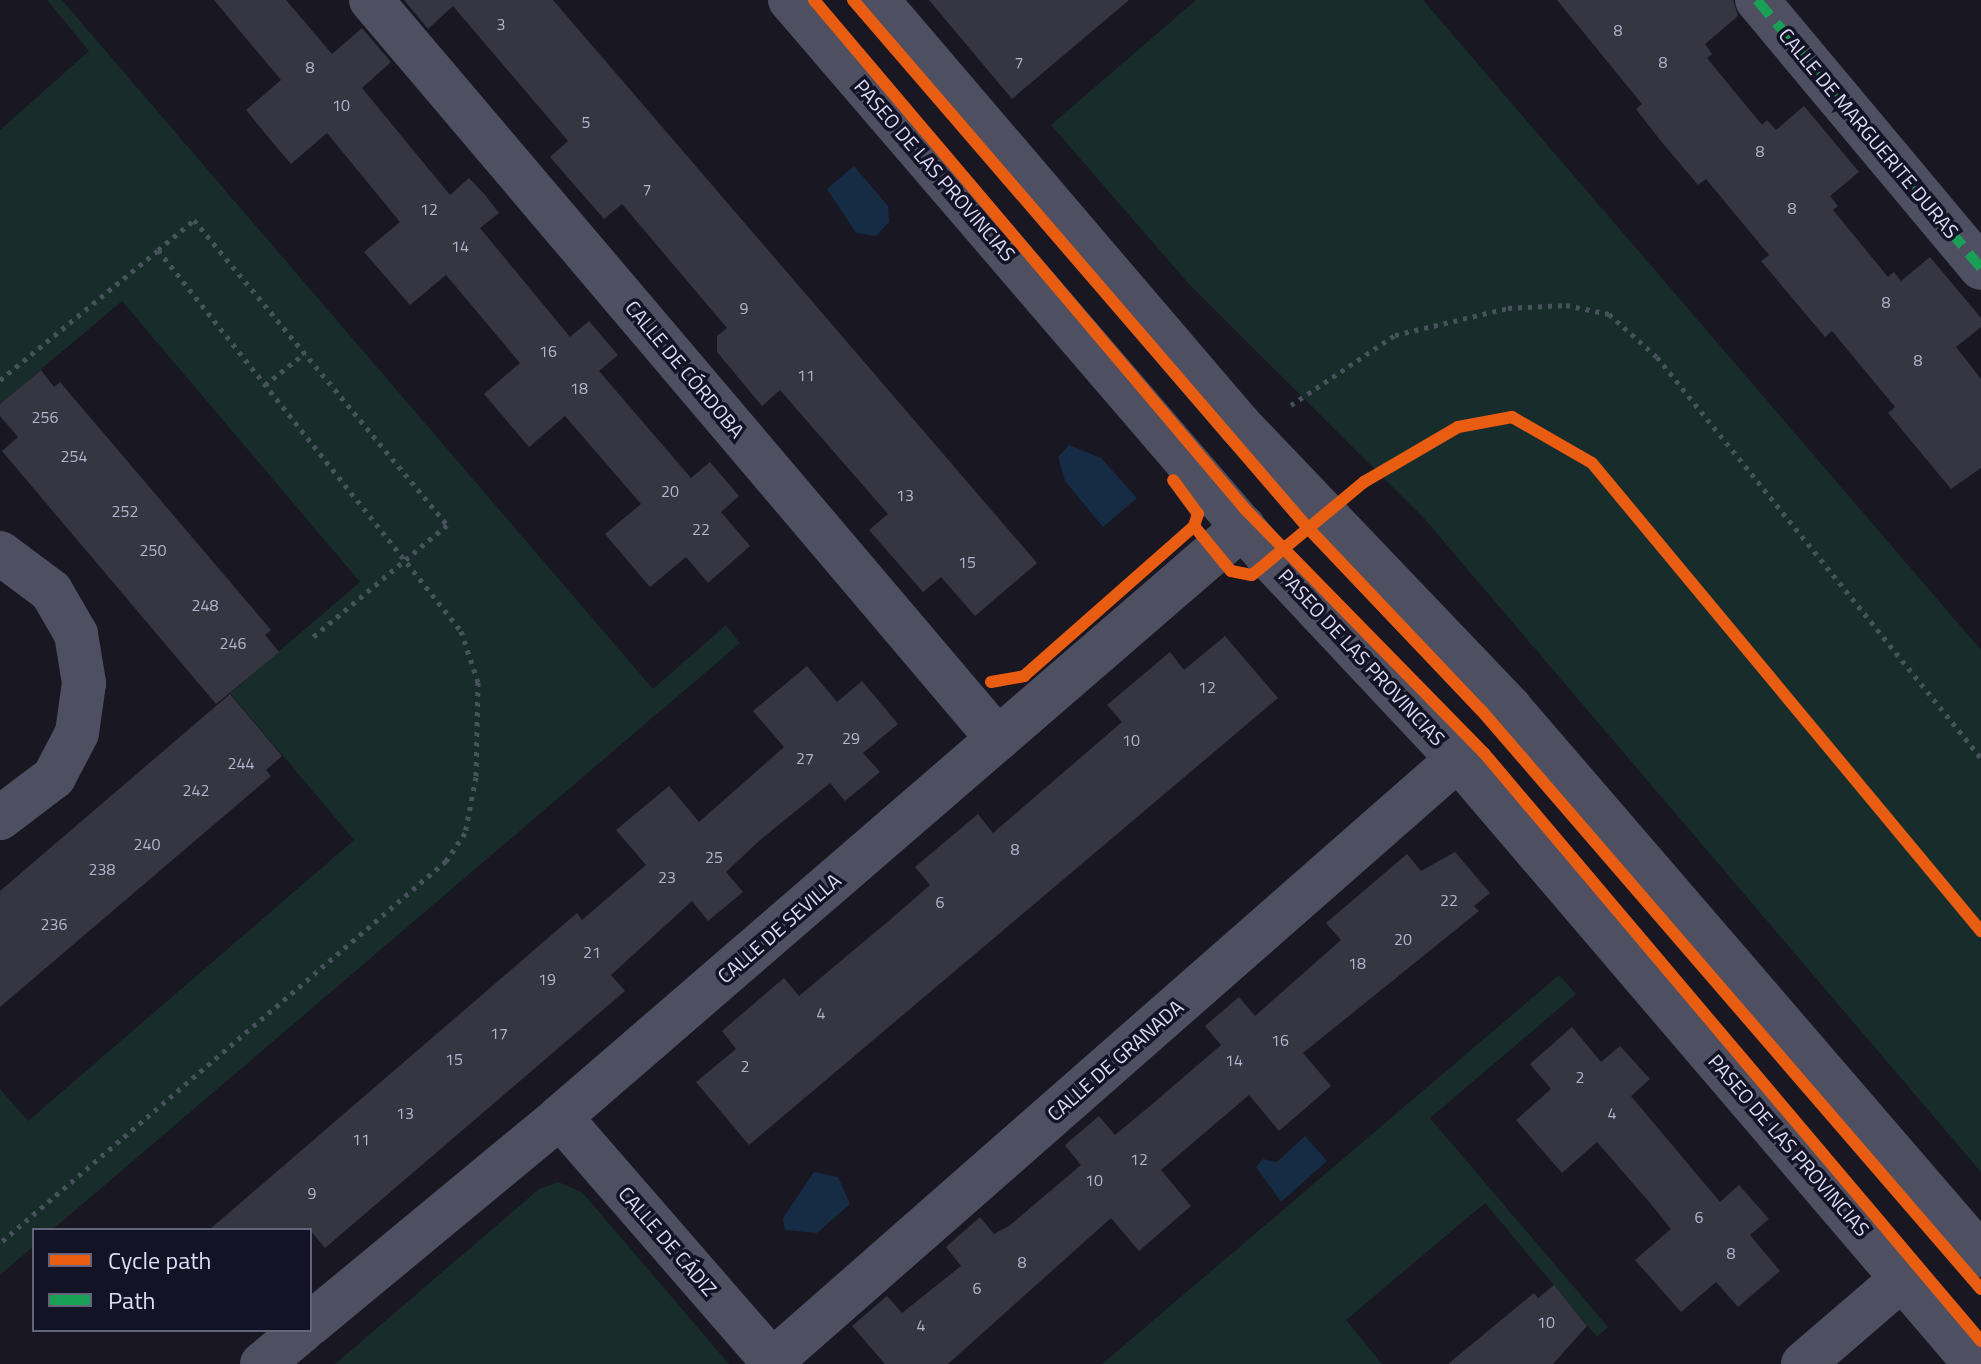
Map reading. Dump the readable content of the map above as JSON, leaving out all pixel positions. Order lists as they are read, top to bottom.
{
  "streets": {
    "street": [
      "CALLE DE MARGUERITE DURAS",
      "PASEO DE LAS PROVINCIAS",
      "CALLE DE CÓRDOBA",
      "CALLE DE SEVILLA",
      "CALLE DE GRANADA",
      "CALLE DE CÁDIZ"
    ]
  },
  "crossings": [
    ["PASEO DE LAS PROVINCIAS", "CALLE DE SEVILLA"],
    ["PASEO DE LAS PROVINCIAS", "CALLE DE GRANADA"],
    ["CALLE DE CÓRDOBA", "CALLE DE SEVILLA"],
    ["CALLE DE SEVILLA", "CALLE DE CÁDIZ"],
    ["CALLE DE GRANADA", "CALLE DE CÁDIZ"]
  ],
  "house_numbers": [
    "3",
    "8",
    "7",
    "8",
    "8",
    "10",
    "5",
    "8",
    "7",
    "8",
    "12",
    "14",
    "8",
    "9",
    "16",
    "8",
    "11",
    "18",
    "256",
    "254",
    "20",
    "13",
    "252",
    "22",
    "250",
    "15",
    "248",
    "246",
    "12",
    "29",
    "10",
    "27",
    "244",
    "242",
    "240",
    "8",
    "25",
    "238",
    "23",
    "22",
    "6",
    "236",
    "20",
    "21",
    "18",
    "19",
    "4",
    "17",
    "16",
    "15",
    "14",
    "2",
    "2",
    "13",
    "4",
    "11",
    "12",
    "10",
    "9",
    "6",
    "8",
    "8",
    "6",
    "10",
    "4"
  ],
  "legend": ["Cycle path", "Path"]
}
